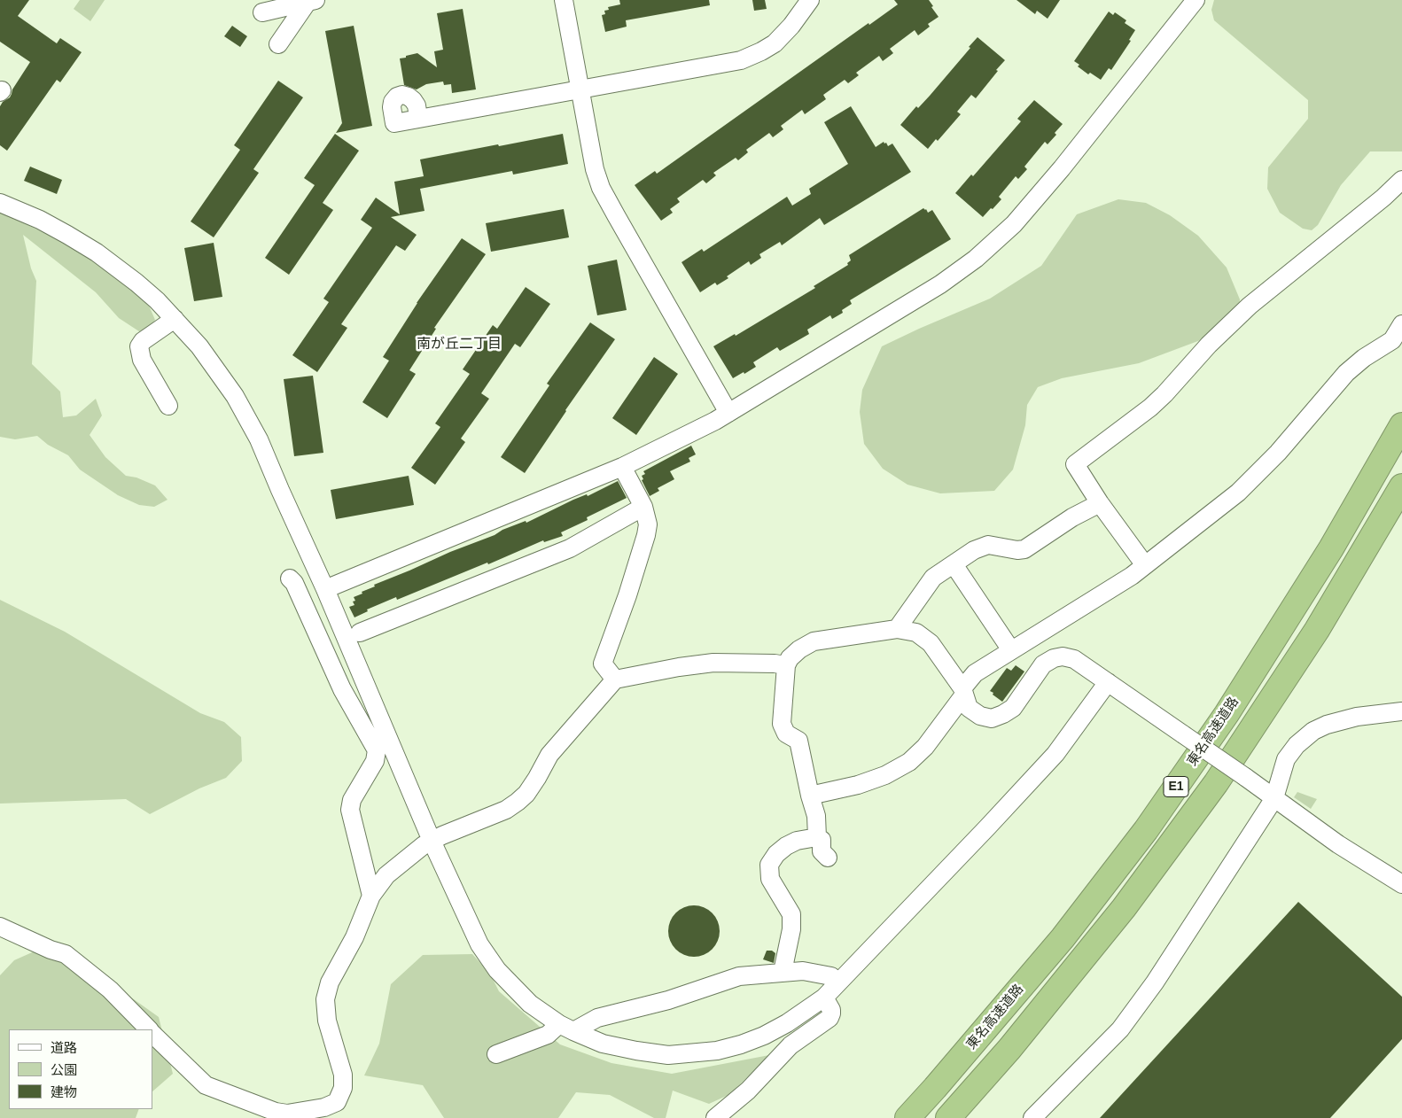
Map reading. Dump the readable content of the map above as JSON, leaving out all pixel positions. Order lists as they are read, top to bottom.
{
  "streets": {
    "highway": ["東名高速道路", "E1"]
  },
  "districts": ["南が丘二丁目"],
  "legend": ["道路", "公園", "建物"]
}
